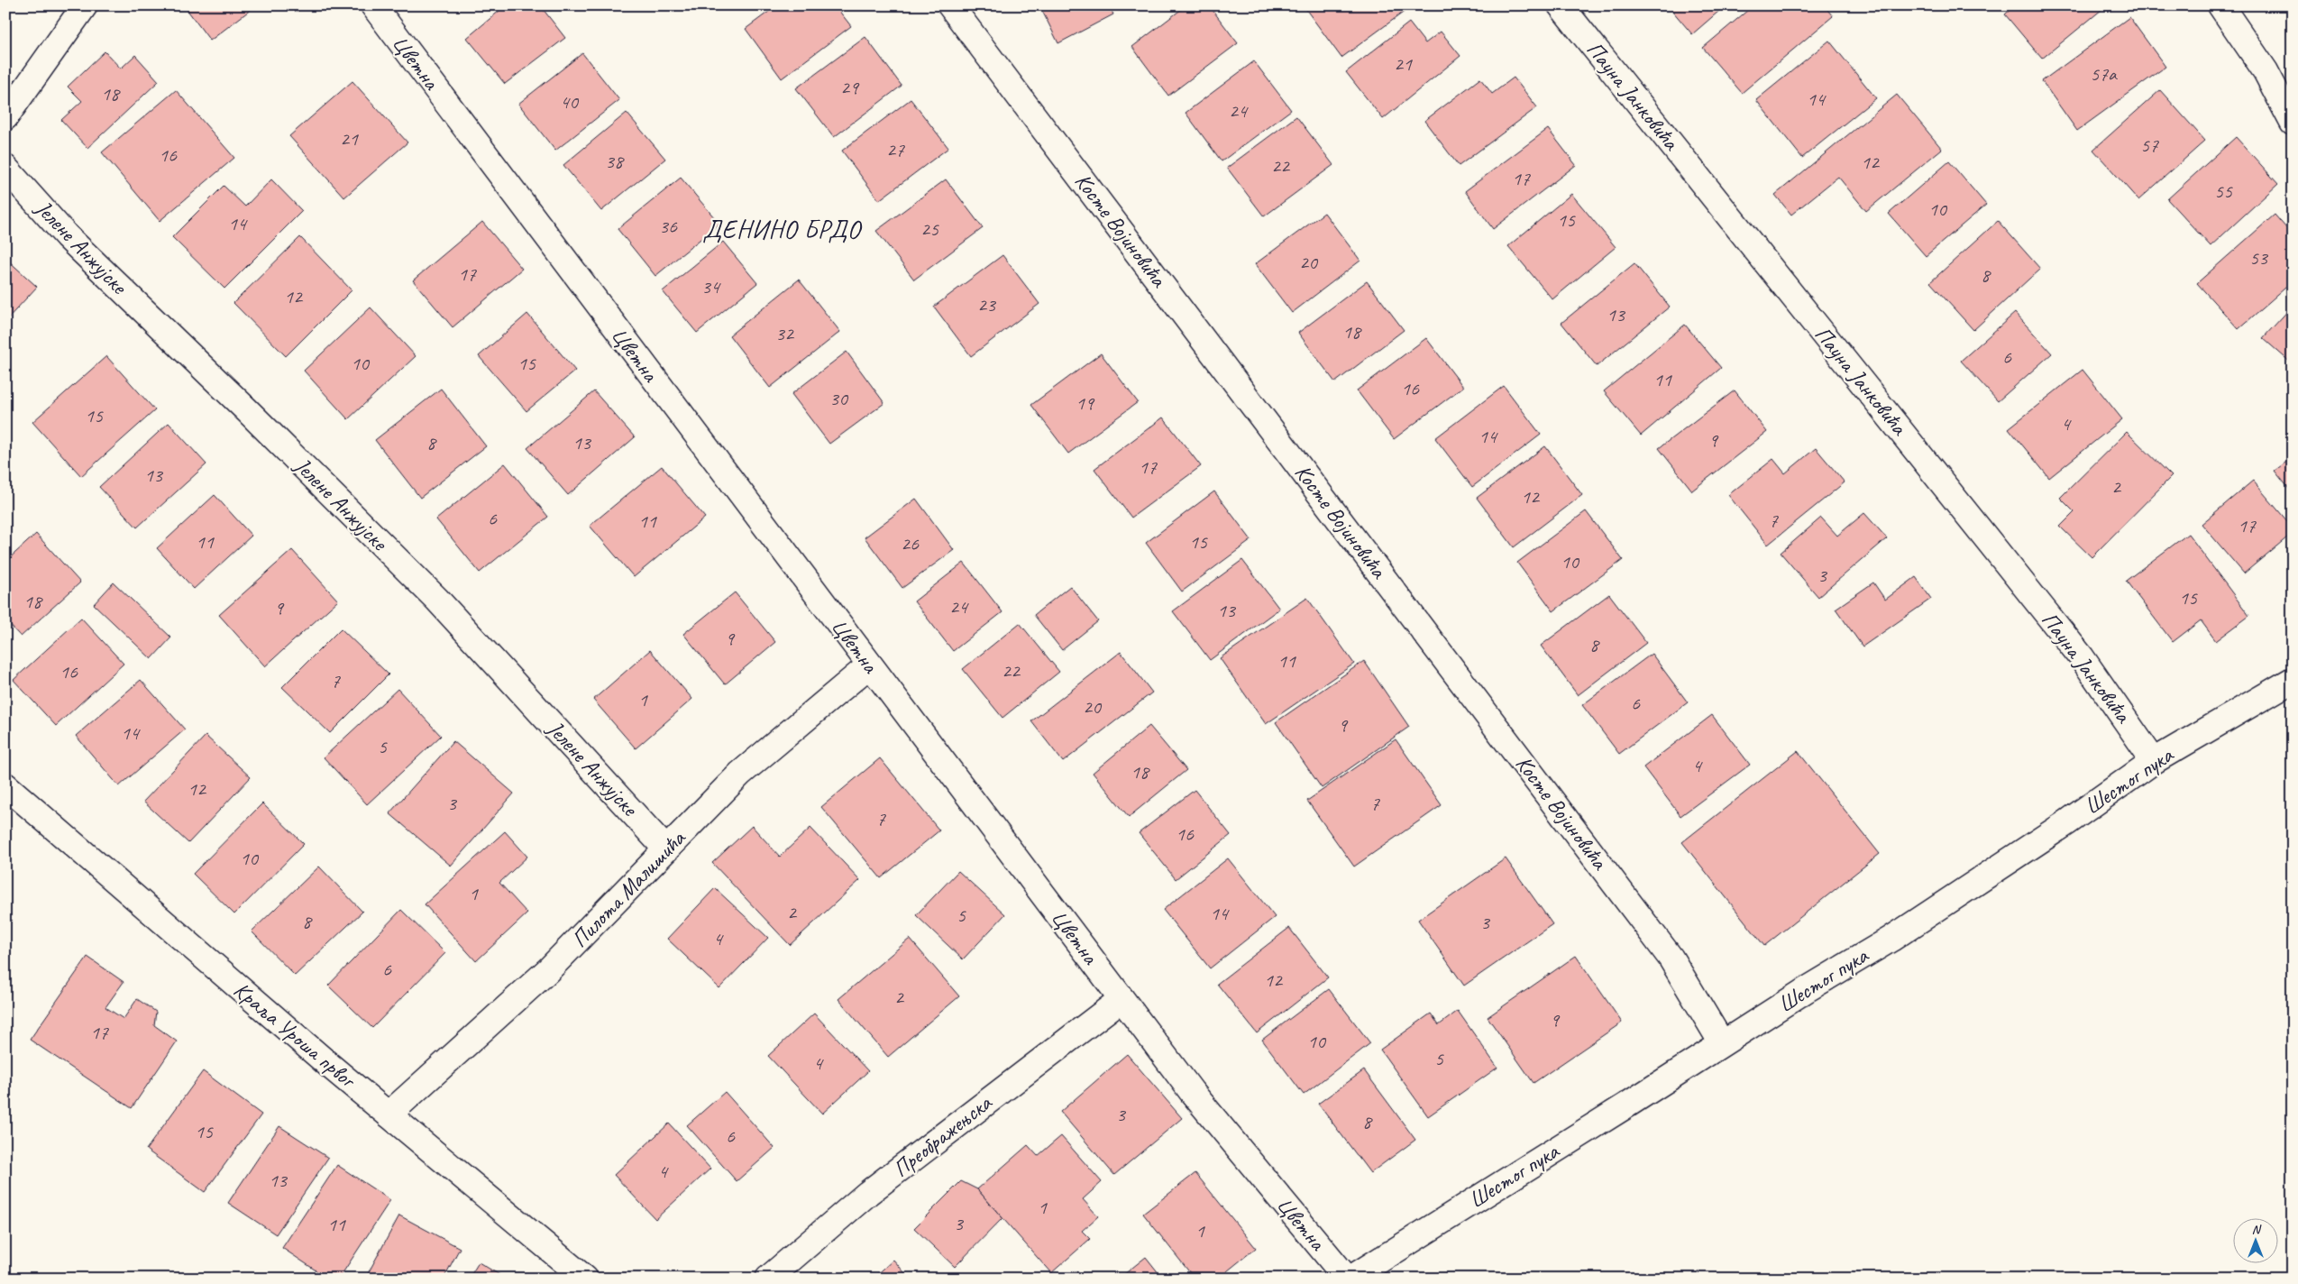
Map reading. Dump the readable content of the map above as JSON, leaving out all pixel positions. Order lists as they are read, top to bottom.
{
  "streets": {
    "street": [
      "Цветна",
      "Пауна Јанковића",
      "Косте Војиновића",
      "Јелене Анжујске",
      "Шестог пука",
      "Пилота Малишића",
      "Краља Уроша првог",
      "Преображењска"
    ]
  },
  "crossings": [
    ["Цветна", "Пилота Малишића"],
    ["Цветна", "Преображењска"],
    ["Пауна Јанковића", "Шестог пука"],
    ["Косте Војиновића", "Шестог пука"],
    ["Јелене Анжујске", "Пилота Малишића"],
    ["Пилота Малишића", "Краља Уроша првог"]
  ],
  "districts": ["ДЕНИНО БРДО"],
  "house_numbers": [
    "21",
    "57a",
    "29",
    "18",
    "14",
    "40",
    "24",
    "21",
    "57",
    "27",
    "16",
    "38",
    "12",
    "22",
    "17",
    "55",
    "10",
    "15",
    "14",
    "36",
    "25",
    "53",
    "20",
    "17",
    "8",
    "34",
    "12",
    "23",
    "13",
    "18",
    "32",
    "6",
    "10",
    "15",
    "11",
    "16",
    "30",
    "19",
    "15",
    "4",
    "14",
    "9",
    "8",
    "13",
    "17",
    "13",
    "2",
    "12",
    "6",
    "7",
    "11",
    "17",
    "11",
    "15",
    "26",
    "10",
    "3",
    "15",
    "18",
    "24",
    "9",
    "13",
    "9",
    "8",
    "11",
    "22",
    "16",
    "7",
    "1",
    "6",
    "20",
    "9",
    "14",
    "5",
    "4",
    "18",
    "12",
    "3",
    "7",
    "7",
    "16",
    "10",
    "1",
    "2",
    "14",
    "5",
    "8",
    "3",
    "4",
    "6",
    "12",
    "2",
    "9",
    "17",
    "10",
    "5",
    "4",
    "3",
    "8",
    "15",
    "6",
    "4",
    "13",
    "1",
    "3",
    "11",
    "1"
  ],
  "north": "top"
}
